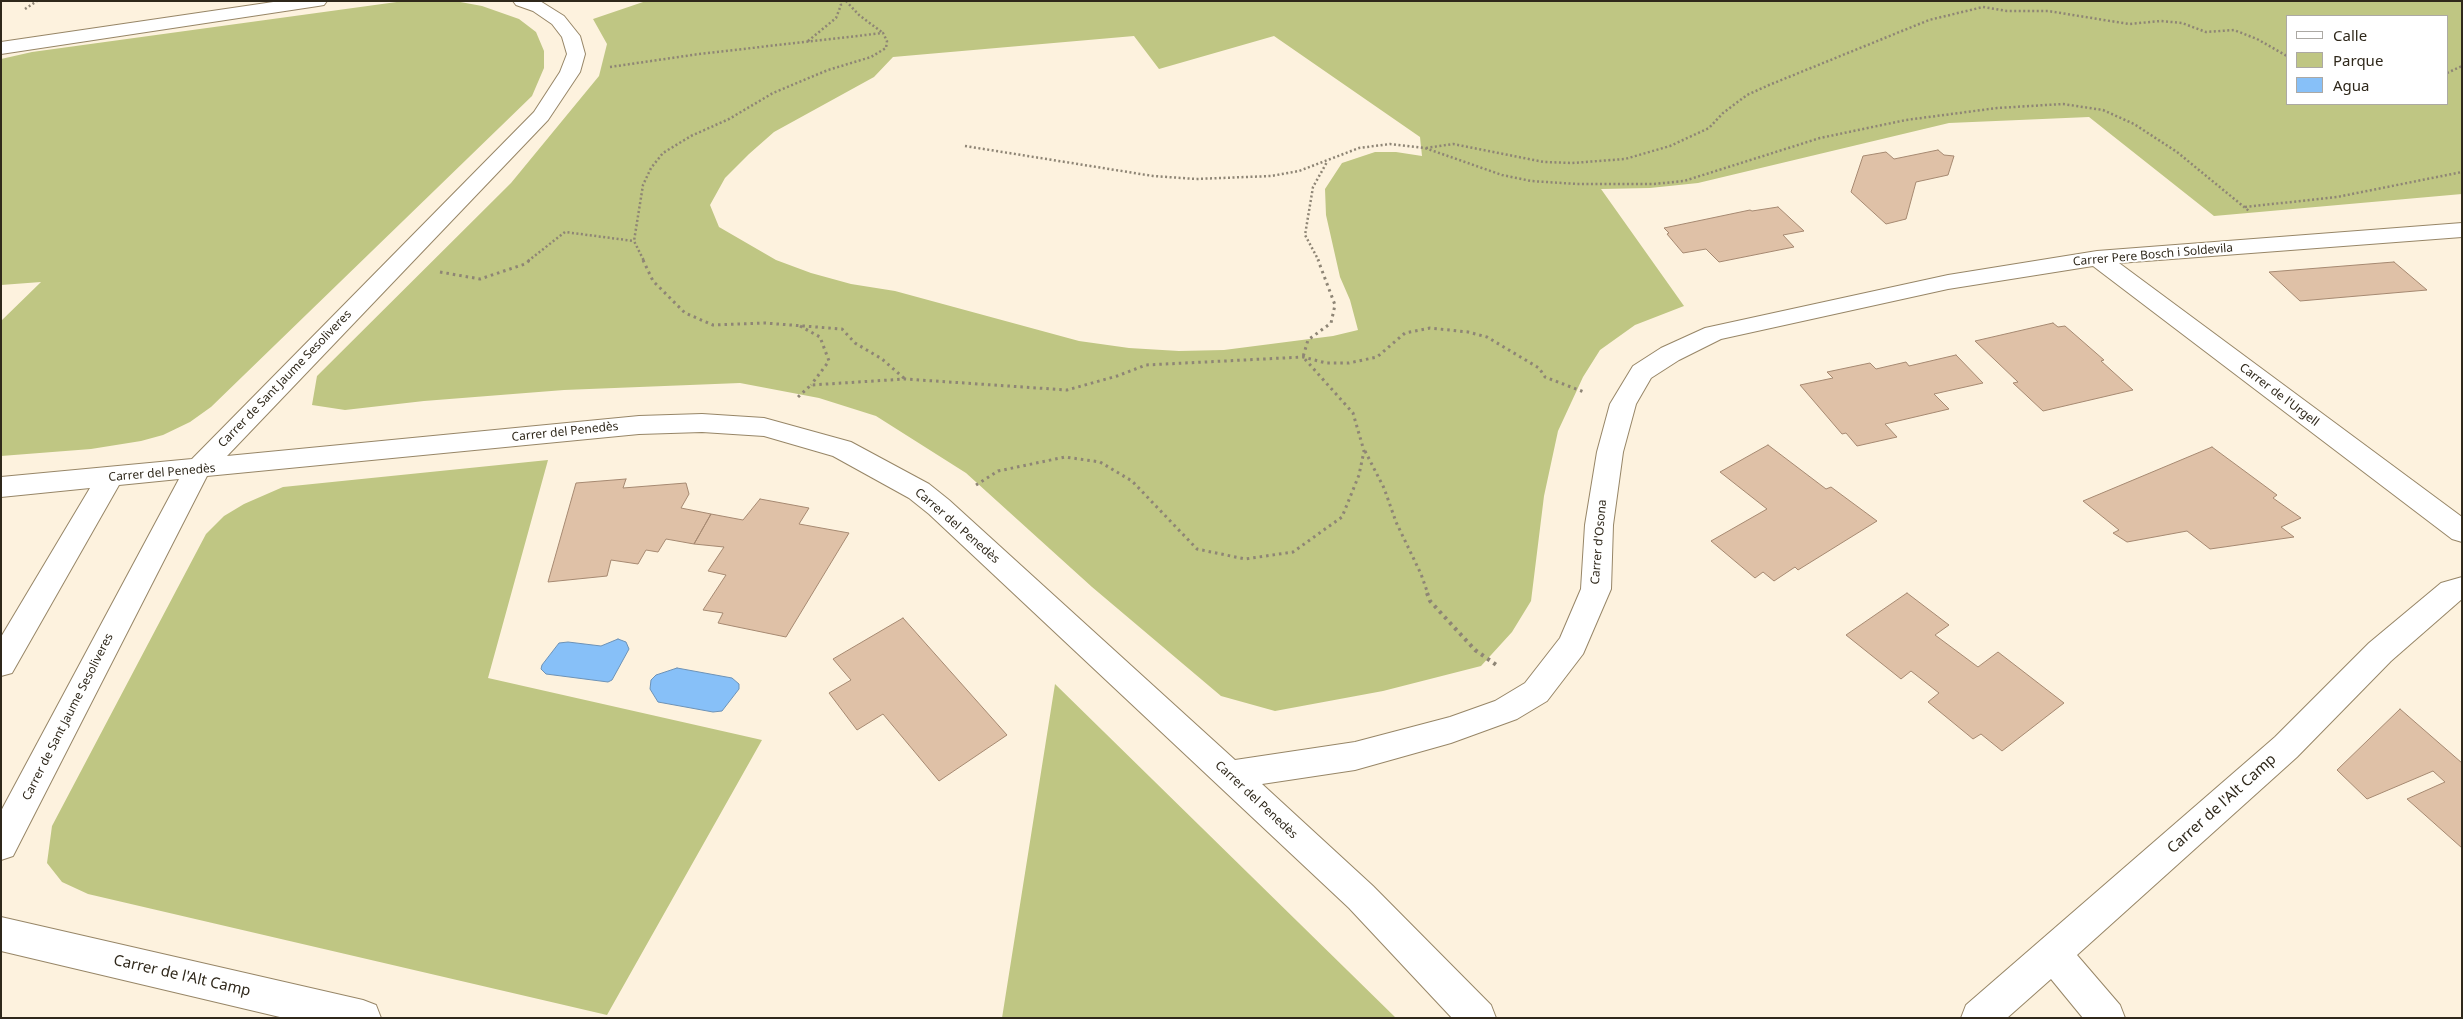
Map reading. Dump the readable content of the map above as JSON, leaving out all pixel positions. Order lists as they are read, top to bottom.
{
  "streets": {
    "street": [
      "Carrer Pere Bosch i Soldevila",
      "Carrer de Sant Jaume Sesoliveres",
      "Carrer de l'Urgell",
      "Carrer del Penedès",
      "Carrer d'Osona",
      "Carrer de l'Alt Camp"
    ]
  },
  "crossings": [
    ["Carrer Pere Bosch i Soldevila", "Carrer de l'Urgell"],
    ["Carrer Pere Bosch i Soldevila", "Carrer d'Osona"],
    ["Carrer de Sant Jaume Sesoliveres", "Carrer del Penedès"],
    ["Carrer del Penedès", "Carrer d'Osona"]
  ],
  "legend": ["Calle", "Parque", "Agua"]
}
